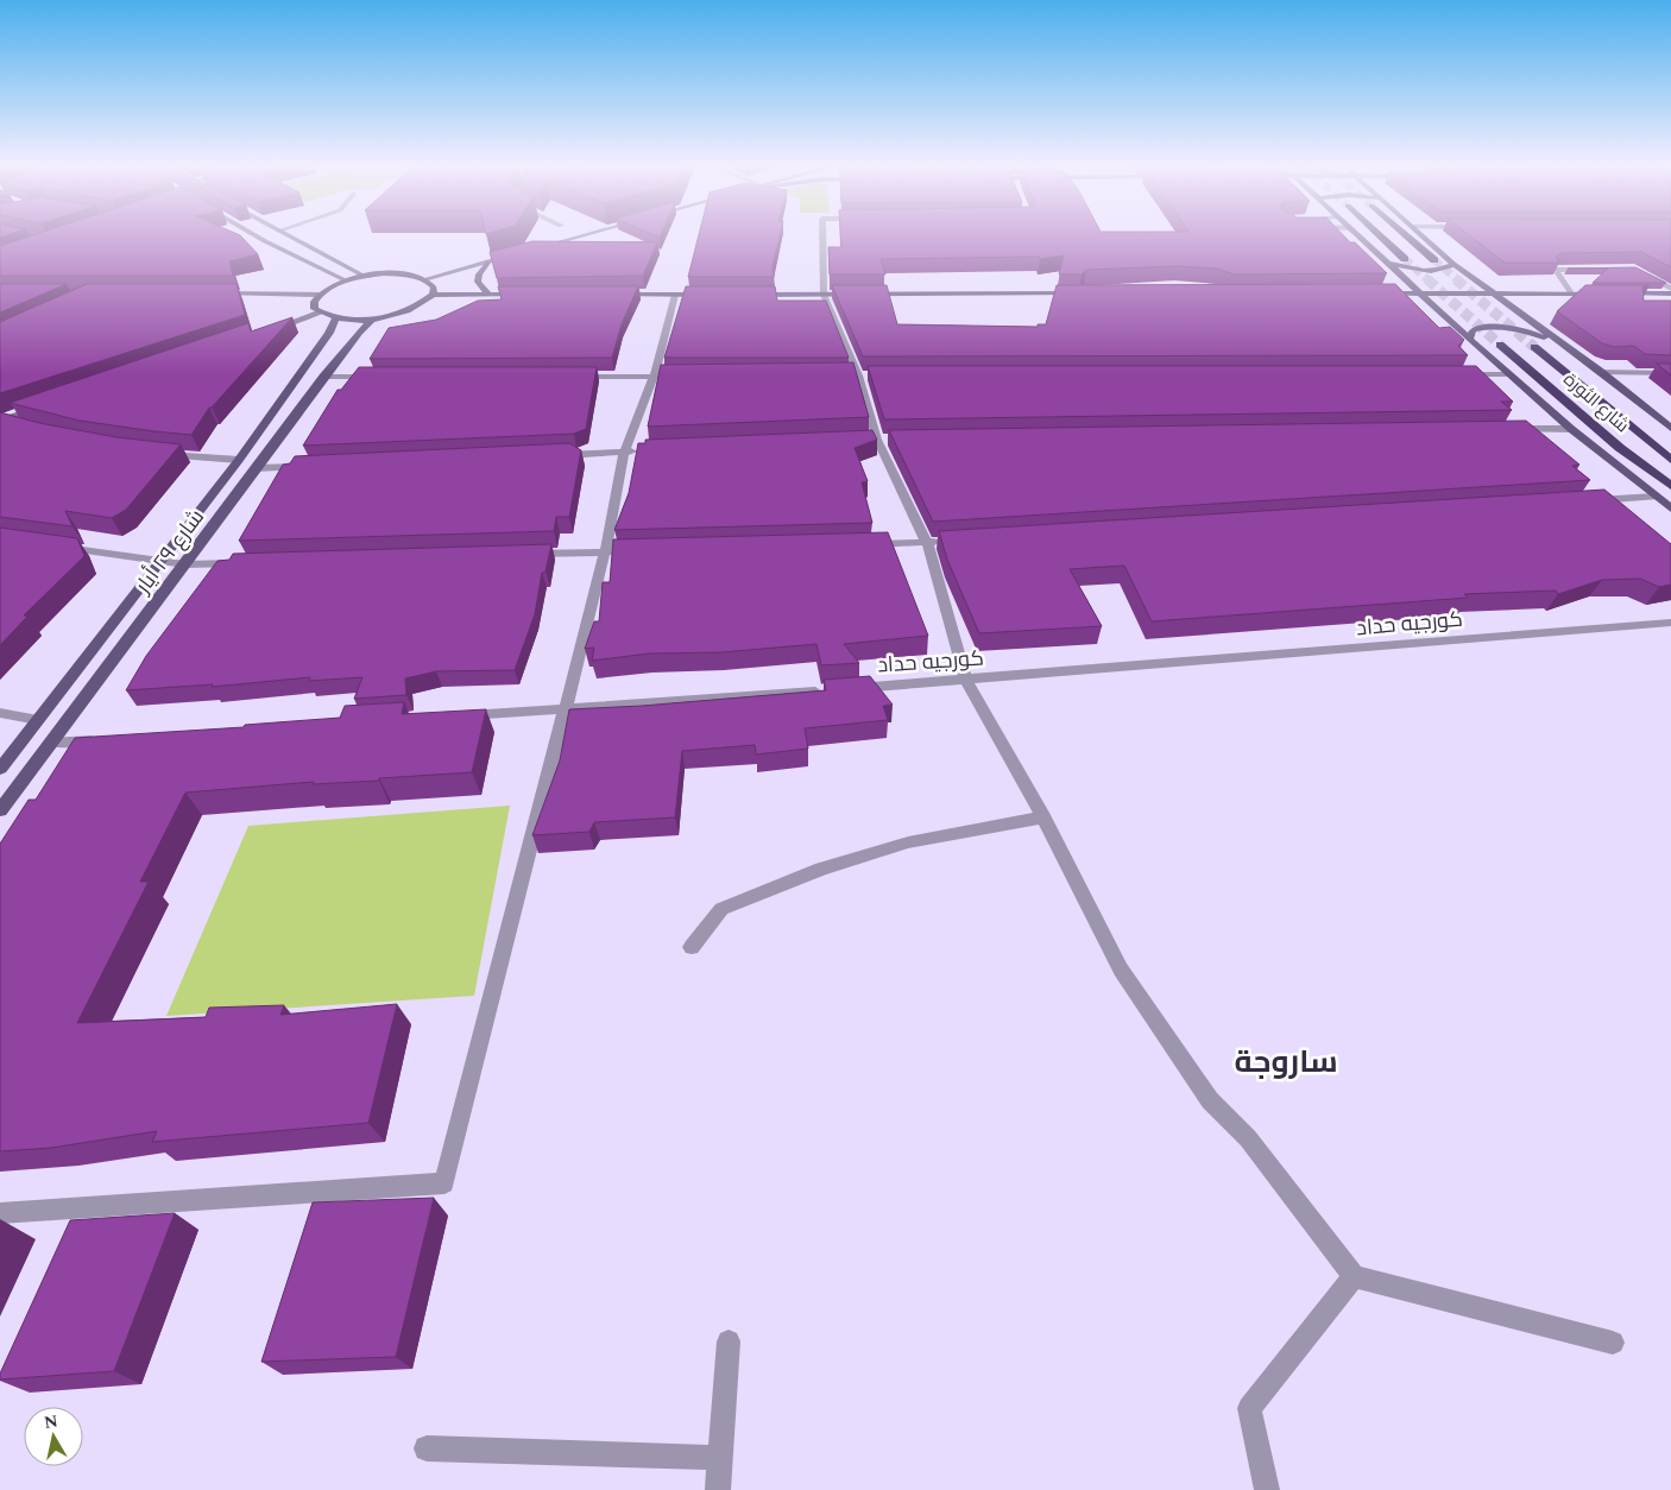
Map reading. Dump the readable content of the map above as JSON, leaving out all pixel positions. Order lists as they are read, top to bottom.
{
  "streets": {
    "highway": ["شارع الثورة"],
    "main road": ["شارع ٢٩ أيار"],
    "street": ["كورجيه حداد"]
  },
  "districts": ["ساروجة"],
  "north": "top"
}
